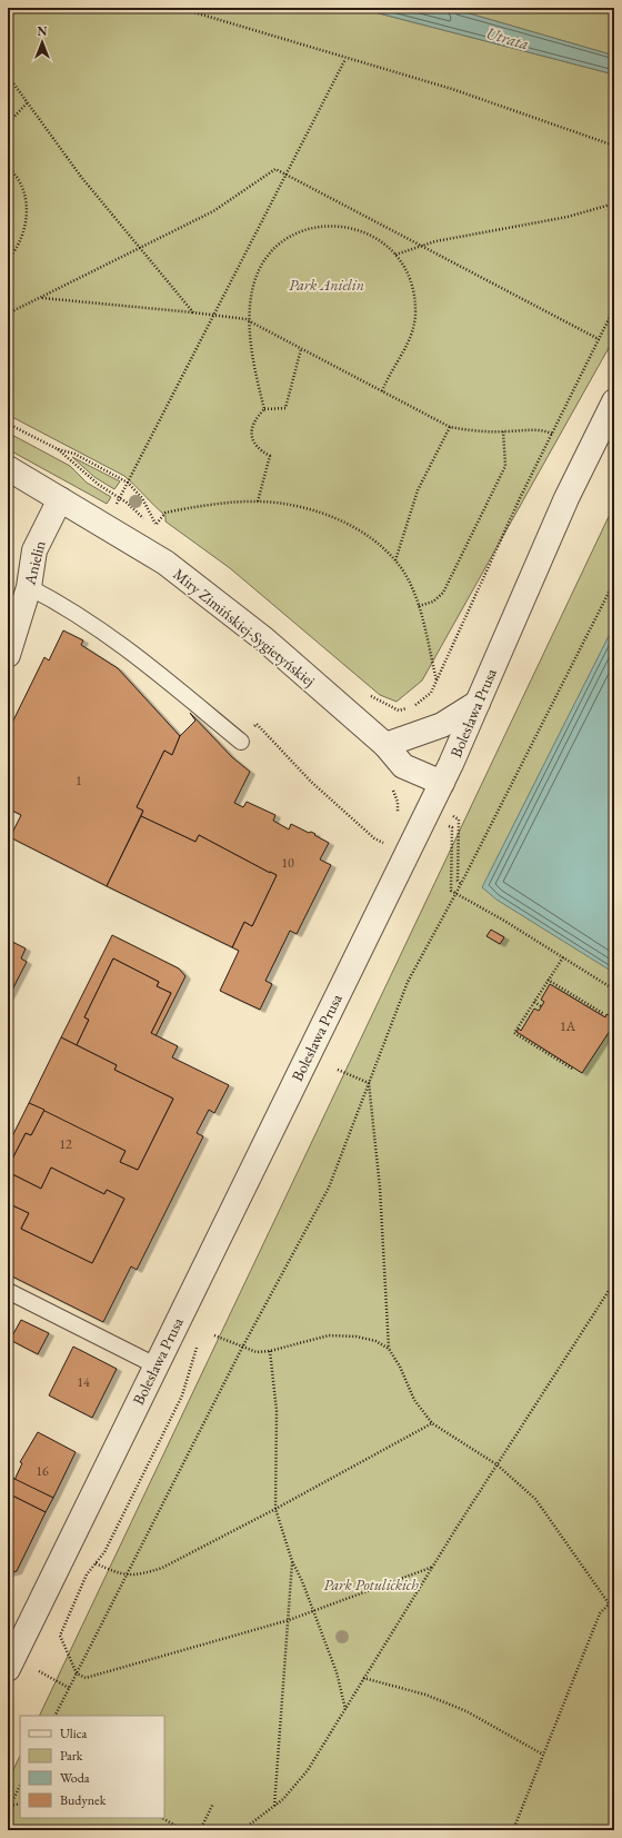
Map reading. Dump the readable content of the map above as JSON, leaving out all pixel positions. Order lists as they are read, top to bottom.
{
  "streets": {
    "street": ["Anielin", "Miry Zimińskiej-Sygietyńskiej", "Bolesława Prusa"]
  },
  "crossings": [
    ["Anielin", "Miry Zimińskiej-Sygietyńskiej"],
    ["Miry Zimińskiej-Sygietyńskiej", "Bolesława Prusa"]
  ],
  "water": ["Utrata"],
  "parks": ["Park Anielin", "Park Potulickich"],
  "house_numbers": [
    "1",
    "10",
    "1A",
    "12",
    "14",
    "16"
  ],
  "legend": [
    "Ulica",
    "Park",
    "Woda",
    "Budynek"
  ],
  "north": "top"
}
